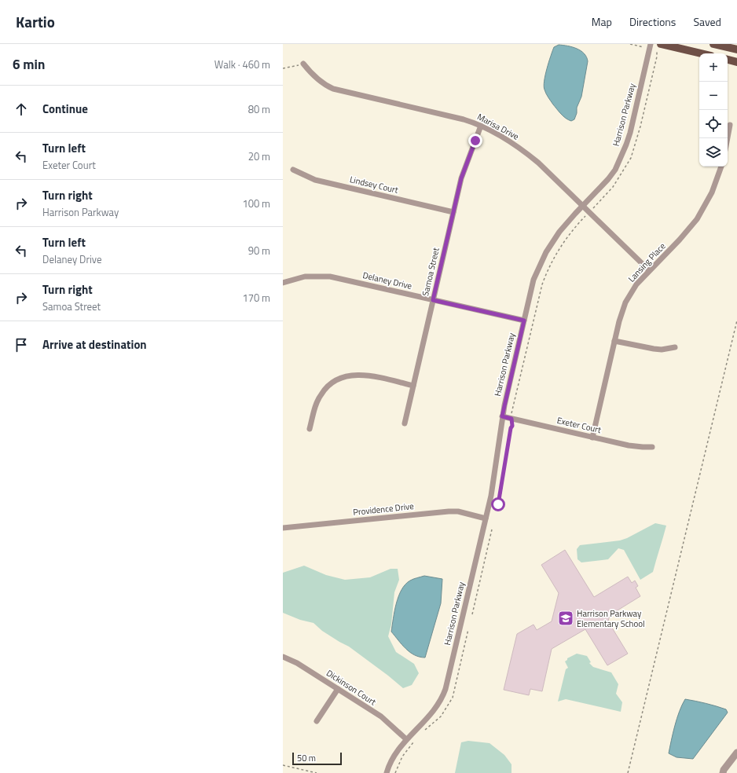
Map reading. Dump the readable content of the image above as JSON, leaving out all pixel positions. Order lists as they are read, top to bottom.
{
  "streets": {
    "street": [
      "Harrison Parkway",
      "Marisa Drive",
      "Lindsey Court",
      "Lansing Place",
      "Samoa Street",
      "Delaney Drive",
      "Exeter Court",
      "Providence Drive",
      "Dickinson Court"
    ]
  },
  "crossings": [
    ["Harrison Parkway", "Marisa Drive"],
    ["Harrison Parkway", "Delaney Drive"],
    ["Harrison Parkway", "Exeter Court"],
    ["Harrison Parkway", "Providence Drive"],
    ["Harrison Parkway", "Dickinson Court"],
    ["Marisa Drive", "Lansing Place"],
    ["Marisa Drive", "Samoa Street"],
    ["Lindsey Court", "Samoa Street"],
    ["Lansing Place", "Exeter Court"],
    ["Samoa Street", "Delaney Drive"]
  ],
  "places": {
    "school or university": ["Harrison Parkway Elementary School"]
  },
  "scale_bar": "50 m",
  "page": {
    "header": "Kartio",
    "nav": ["Map", "Directions", "Saved"],
    "heading": ["6 min", "Walk · 460 m"],
    "map_buttons": ["+", "−"],
    "list": [
      ["Continue", "80 m"],
      ["Turn left", "Exeter Court", "20 m"],
      ["Turn right", "Harrison Parkway", "100 m"],
      ["Turn left", "Delaney Drive", "90 m"],
      ["Turn right", "Samoa Street", "170 m"],
      "Arrive at destination"
    ],
    "scale": "50 m"
  }
}
